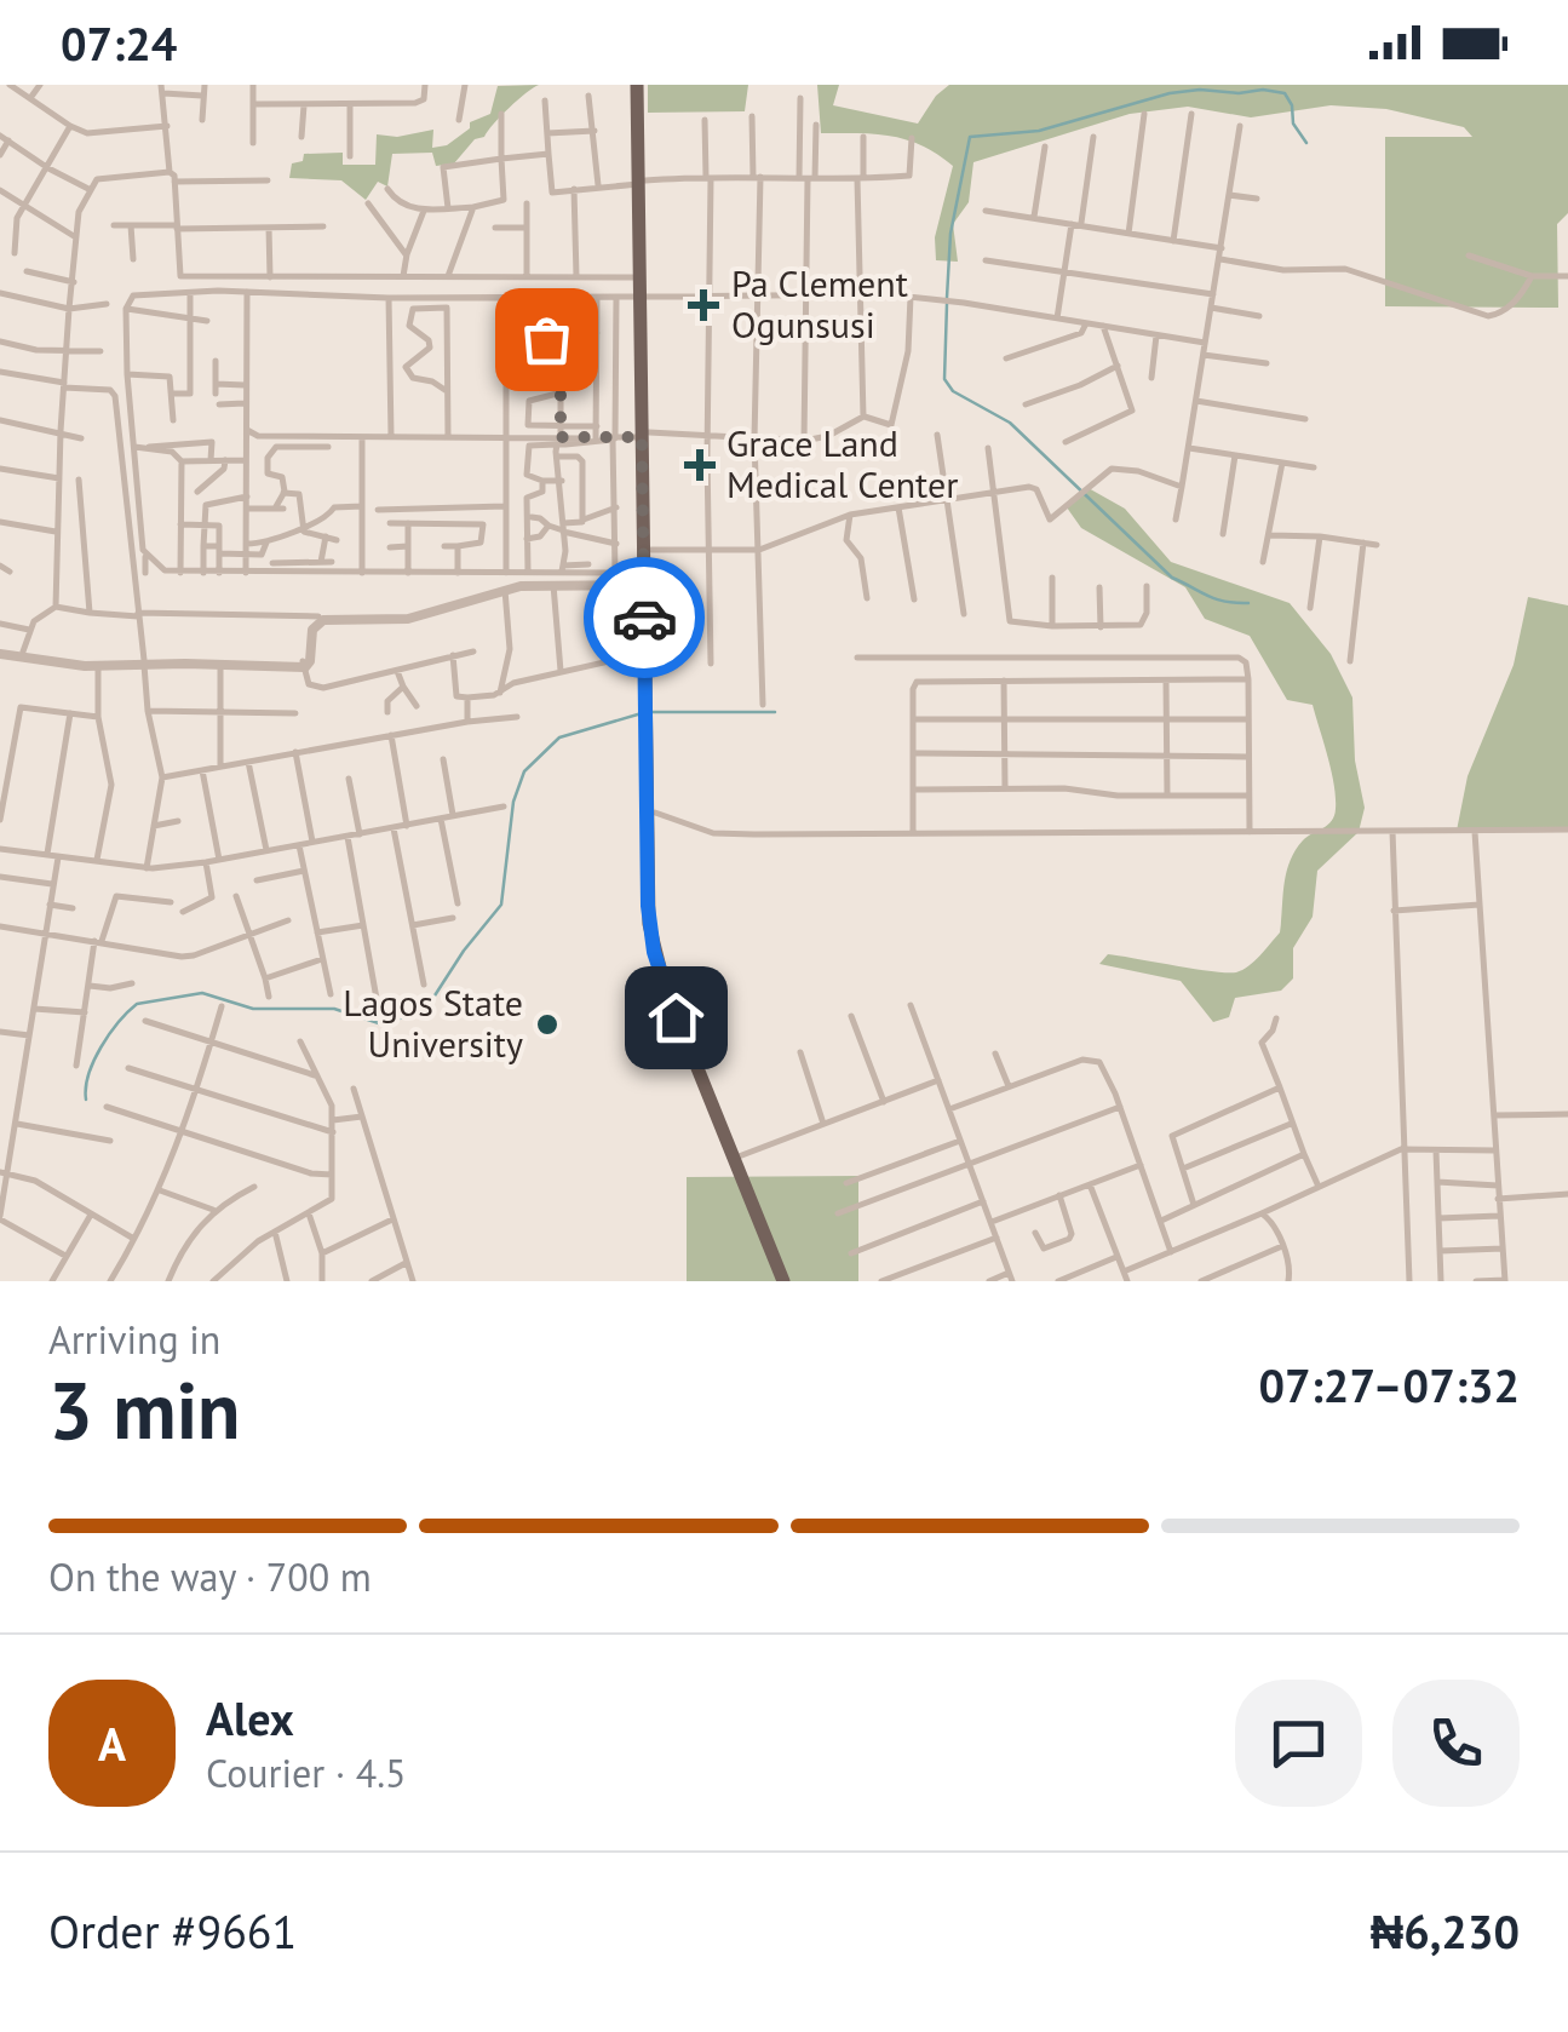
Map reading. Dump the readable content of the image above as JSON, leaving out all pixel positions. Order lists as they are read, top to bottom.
{
  "places": {
    "health": ["Pa Clement Ogunsusi", "Grace Land Medical Center"],
    "other": ["Lagos State University"]
  },
  "page": {
    "status": "07:24",
    "heading": ["3 min", "Arriving in", "07:27–07:32"],
    "panel": [
      "Alex",
      "Courier · 4.5",
      "Order #9661",
      "₦6,230"
    ],
    "bar": "On the way · 700 m",
    "round": "A"
  }
}
